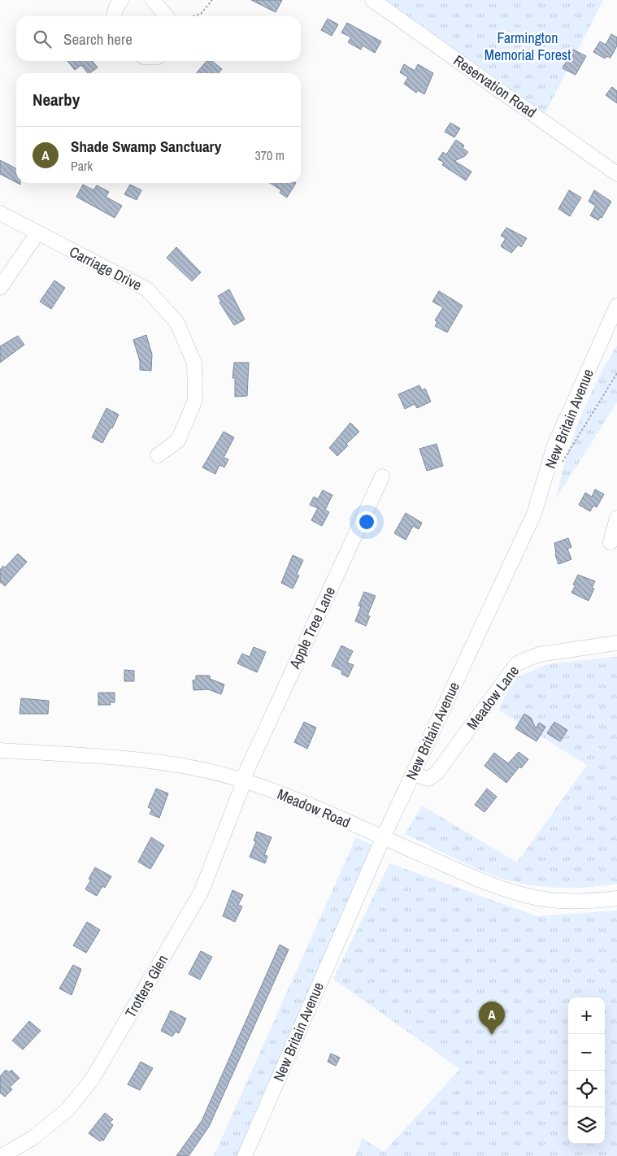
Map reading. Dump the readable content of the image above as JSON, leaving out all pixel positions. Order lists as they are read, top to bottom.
{
  "streets": {
    "street": [
      "Reservation Road",
      "Carriage Drive",
      "New Britain Avenue",
      "Apple Tree Lane",
      "Meadow Lane",
      "Meadow Road",
      "Trotters Glen"
    ]
  },
  "crossings": [
    ["New Britain Avenue", "Meadow Lane"],
    ["New Britain Avenue", "Meadow Road"],
    ["Apple Tree Lane", "Meadow Road"],
    ["Apple Tree Lane", "Trotters Glen"],
    ["Meadow Road", "Trotters Glen"]
  ],
  "parks": ["Farmington Memorial Forest"],
  "page": {
    "search": "Search here",
    "heading": "Nearby",
    "list": [
      {
        "mark": "A",
        "name": "Shade Swamp Sanctuary",
        "note": "Park",
        "value": "370 m"
      }
    ],
    "map_buttons": ["+", "−"],
    "pins": "A"
  }
}
